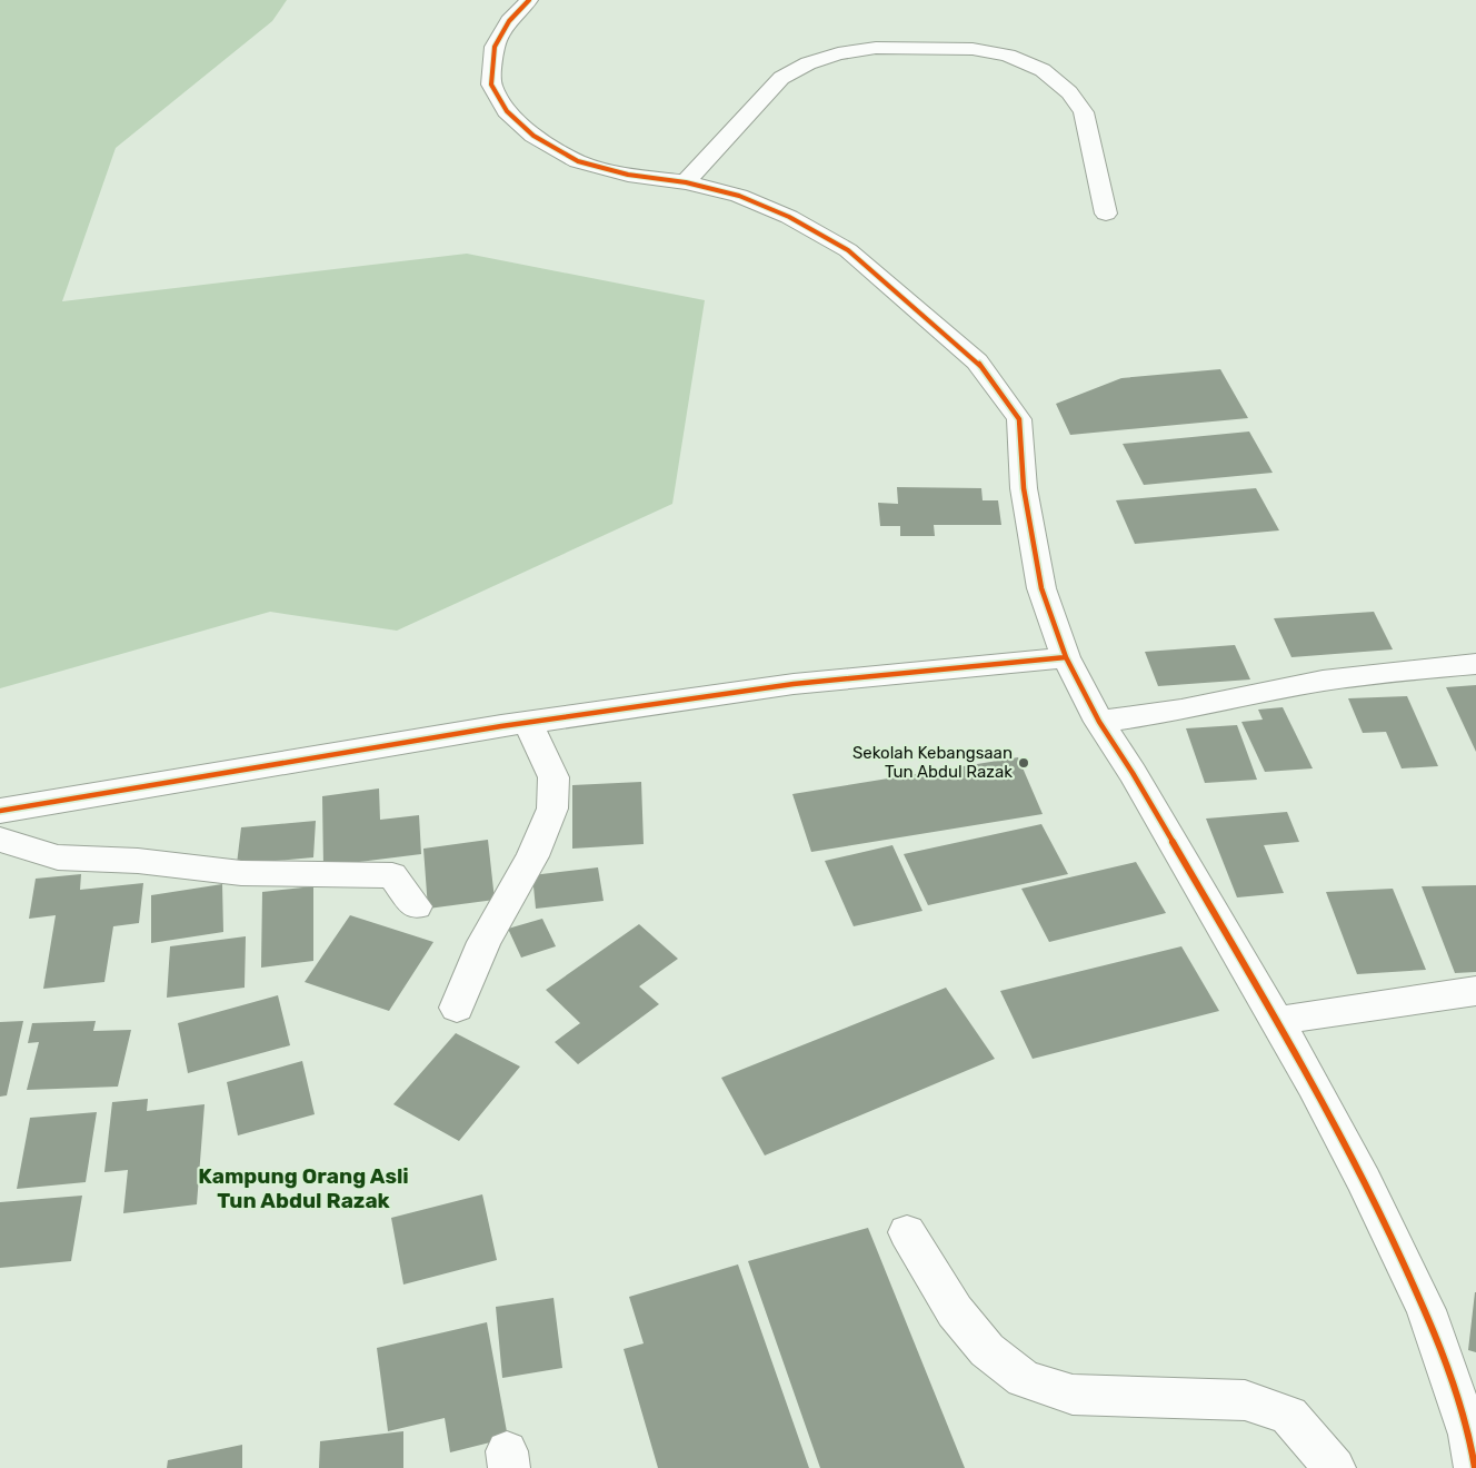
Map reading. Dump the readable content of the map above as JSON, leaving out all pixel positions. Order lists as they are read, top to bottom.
{
  "districts": ["Kampung Orang Asli Tun Abdul Razak"],
  "places": ["Sekolah Kebangsaan Tun Abdul Razak"]
}
